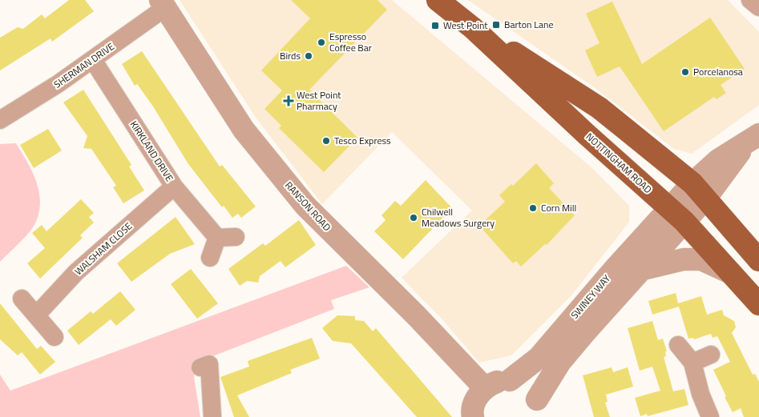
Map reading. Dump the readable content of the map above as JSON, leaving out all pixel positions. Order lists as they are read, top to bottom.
{
  "streets": {
    "main road": ["NOTTINGHAM ROAD"],
    "street": [
      "SHERMAN DRIVE",
      "KIRKLAND DRIVE",
      "RANSON ROAD",
      "WALSHAM CLOSE",
      "SWINEY WAY"
    ]
  },
  "crossings": [
    ["SHERMAN DRIVE", "KIRKLAND DRIVE"],
    ["SHERMAN DRIVE", "RANSON ROAD"],
    ["KIRKLAND DRIVE", "WALSHAM CLOSE"],
    ["NOTTINGHAM ROAD", "SWINEY WAY"]
  ],
  "places": {
    "transit": ["Barton Lane", "West Point"],
    "other": [
      "Espresso Coffee Bar",
      "Birds",
      "Porcelanosa",
      "Tesco Express",
      "Corn Mill",
      "Chilwell Meadows Surgery"
    ],
    "health": ["West Point Pharmacy"]
  }
}
